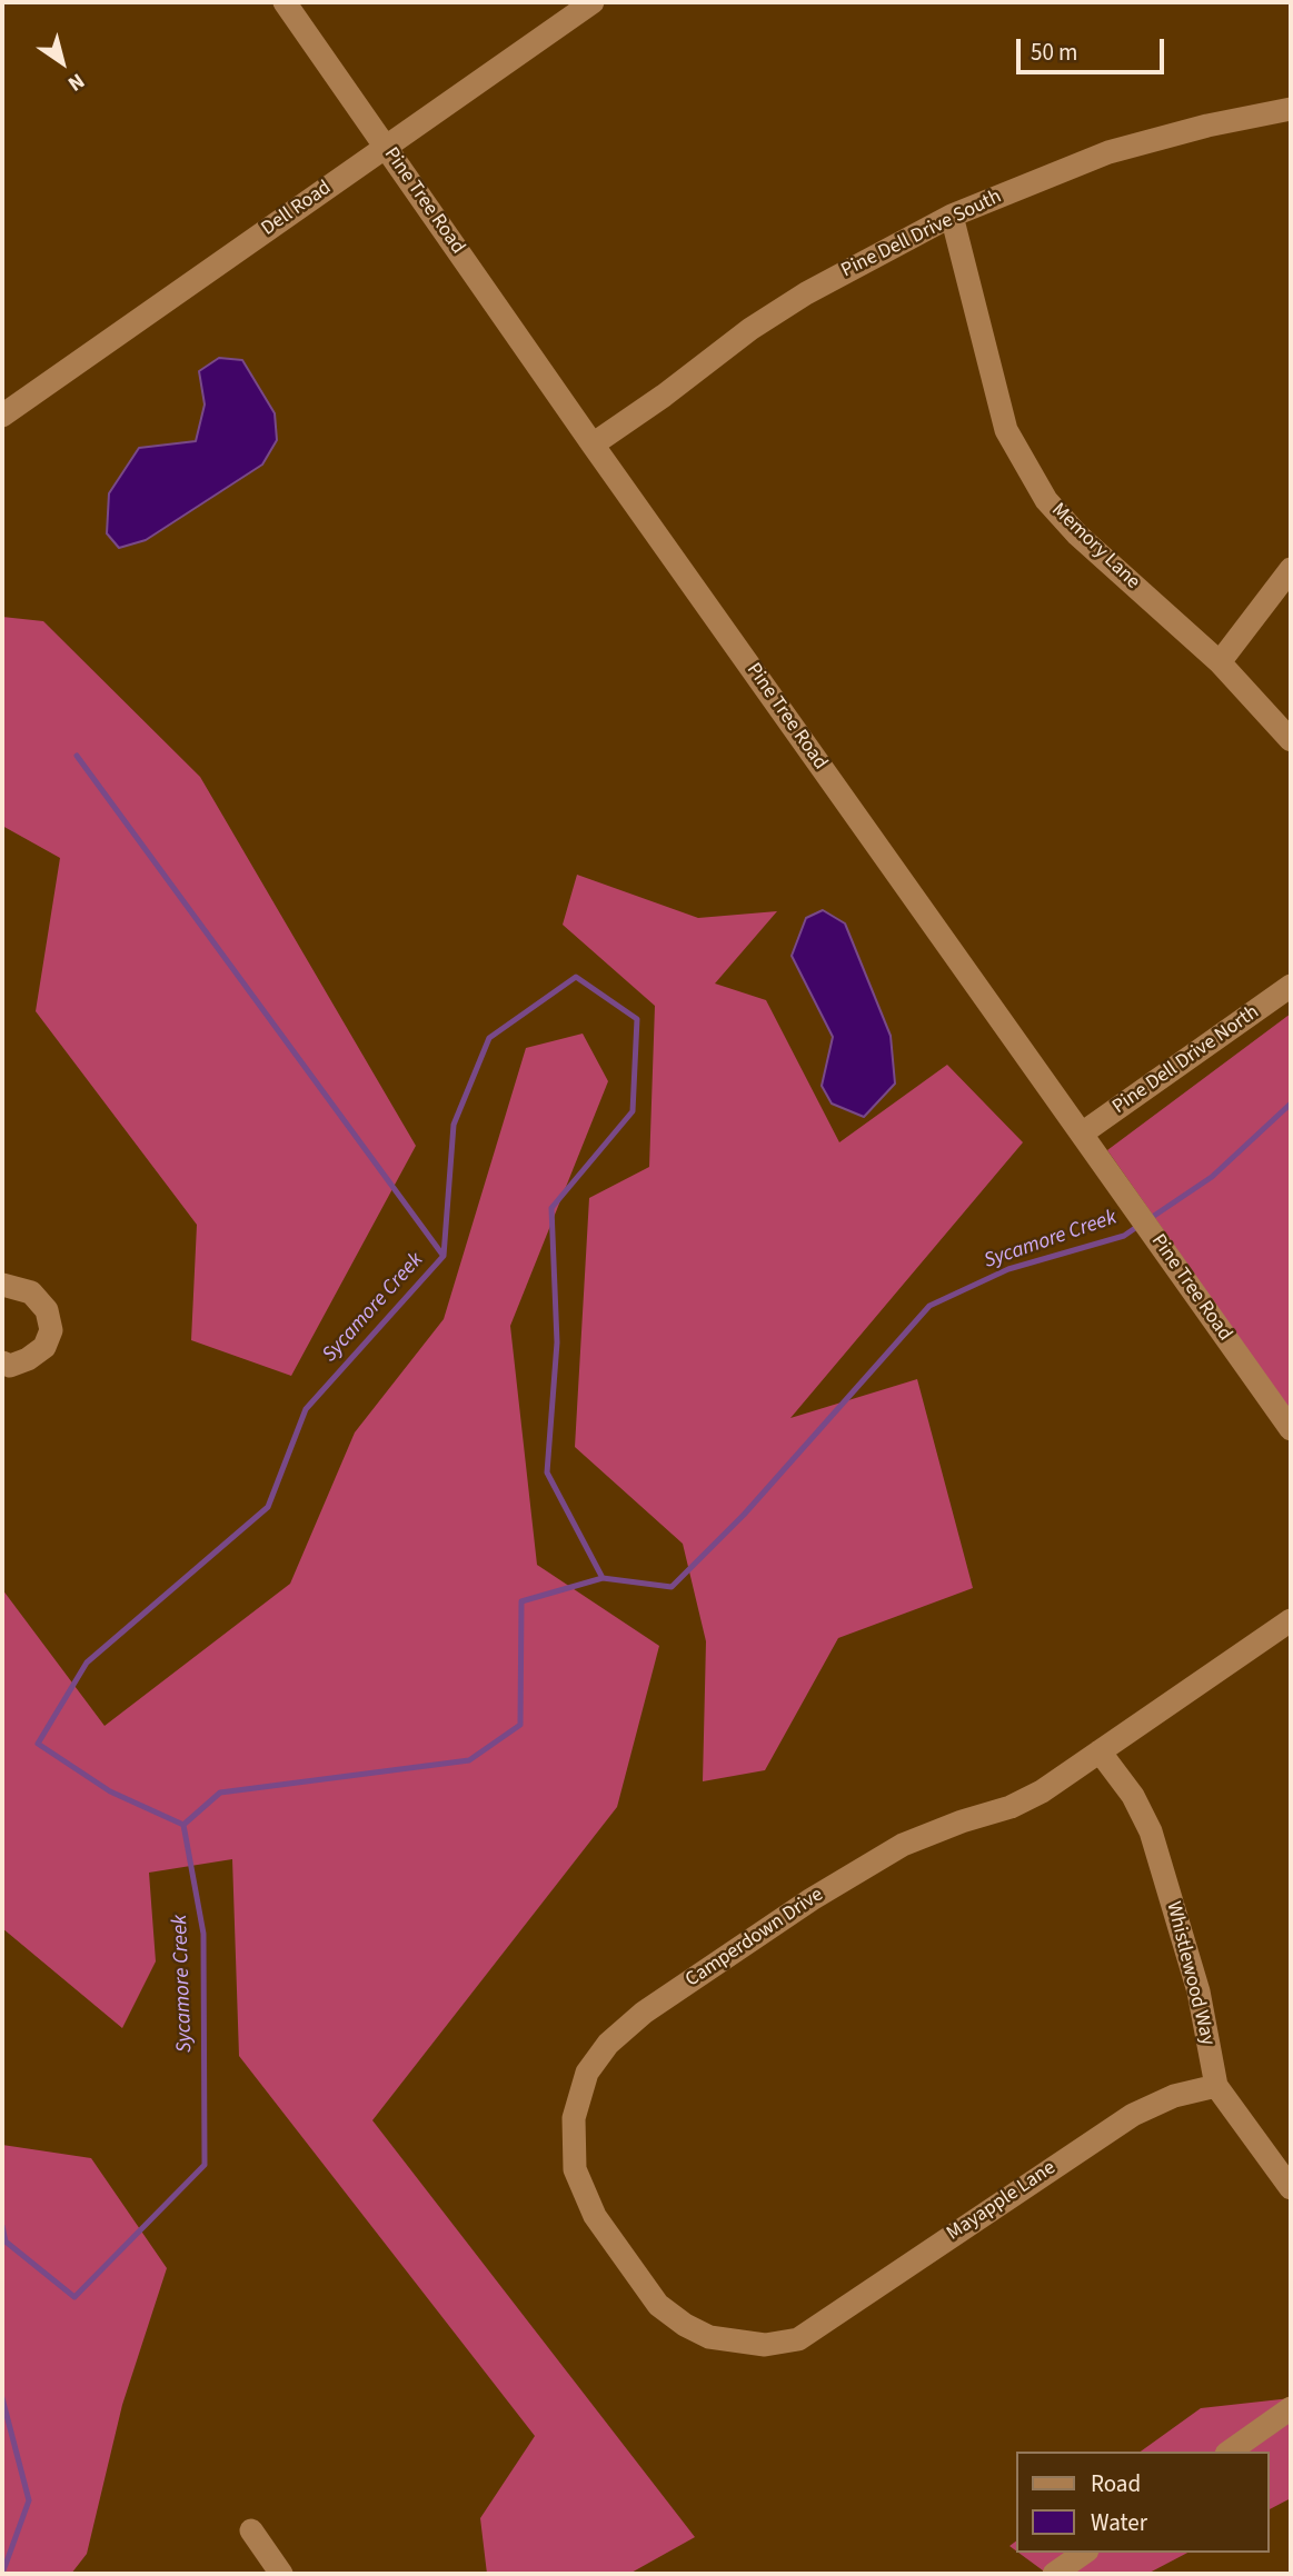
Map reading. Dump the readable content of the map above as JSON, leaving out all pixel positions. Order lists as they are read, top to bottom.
{
  "streets": {
    "street": [
      "Pine Tree Road",
      "Dell Road",
      "Pine Dell Drive South",
      "Memory Lane",
      "Pine Dell Drive North",
      "Camperdown Drive",
      "Whistlewood Way",
      "Mayapple Lane"
    ]
  },
  "crossings": [
    ["Pine Tree Road", "Dell Road"],
    ["Pine Tree Road", "Pine Dell Drive South"],
    ["Pine Tree Road", "Pine Dell Drive North"],
    ["Pine Dell Drive South", "Memory Lane"],
    ["Camperdown Drive", "Whistlewood Way"],
    ["Camperdown Drive", "Mayapple Lane"],
    ["Whistlewood Way", "Mayapple Lane"]
  ],
  "water": ["Sycamore Creek"],
  "legend": ["Road", "Water"],
  "scale_bar": "50 m",
  "north": "bottom right"
}
